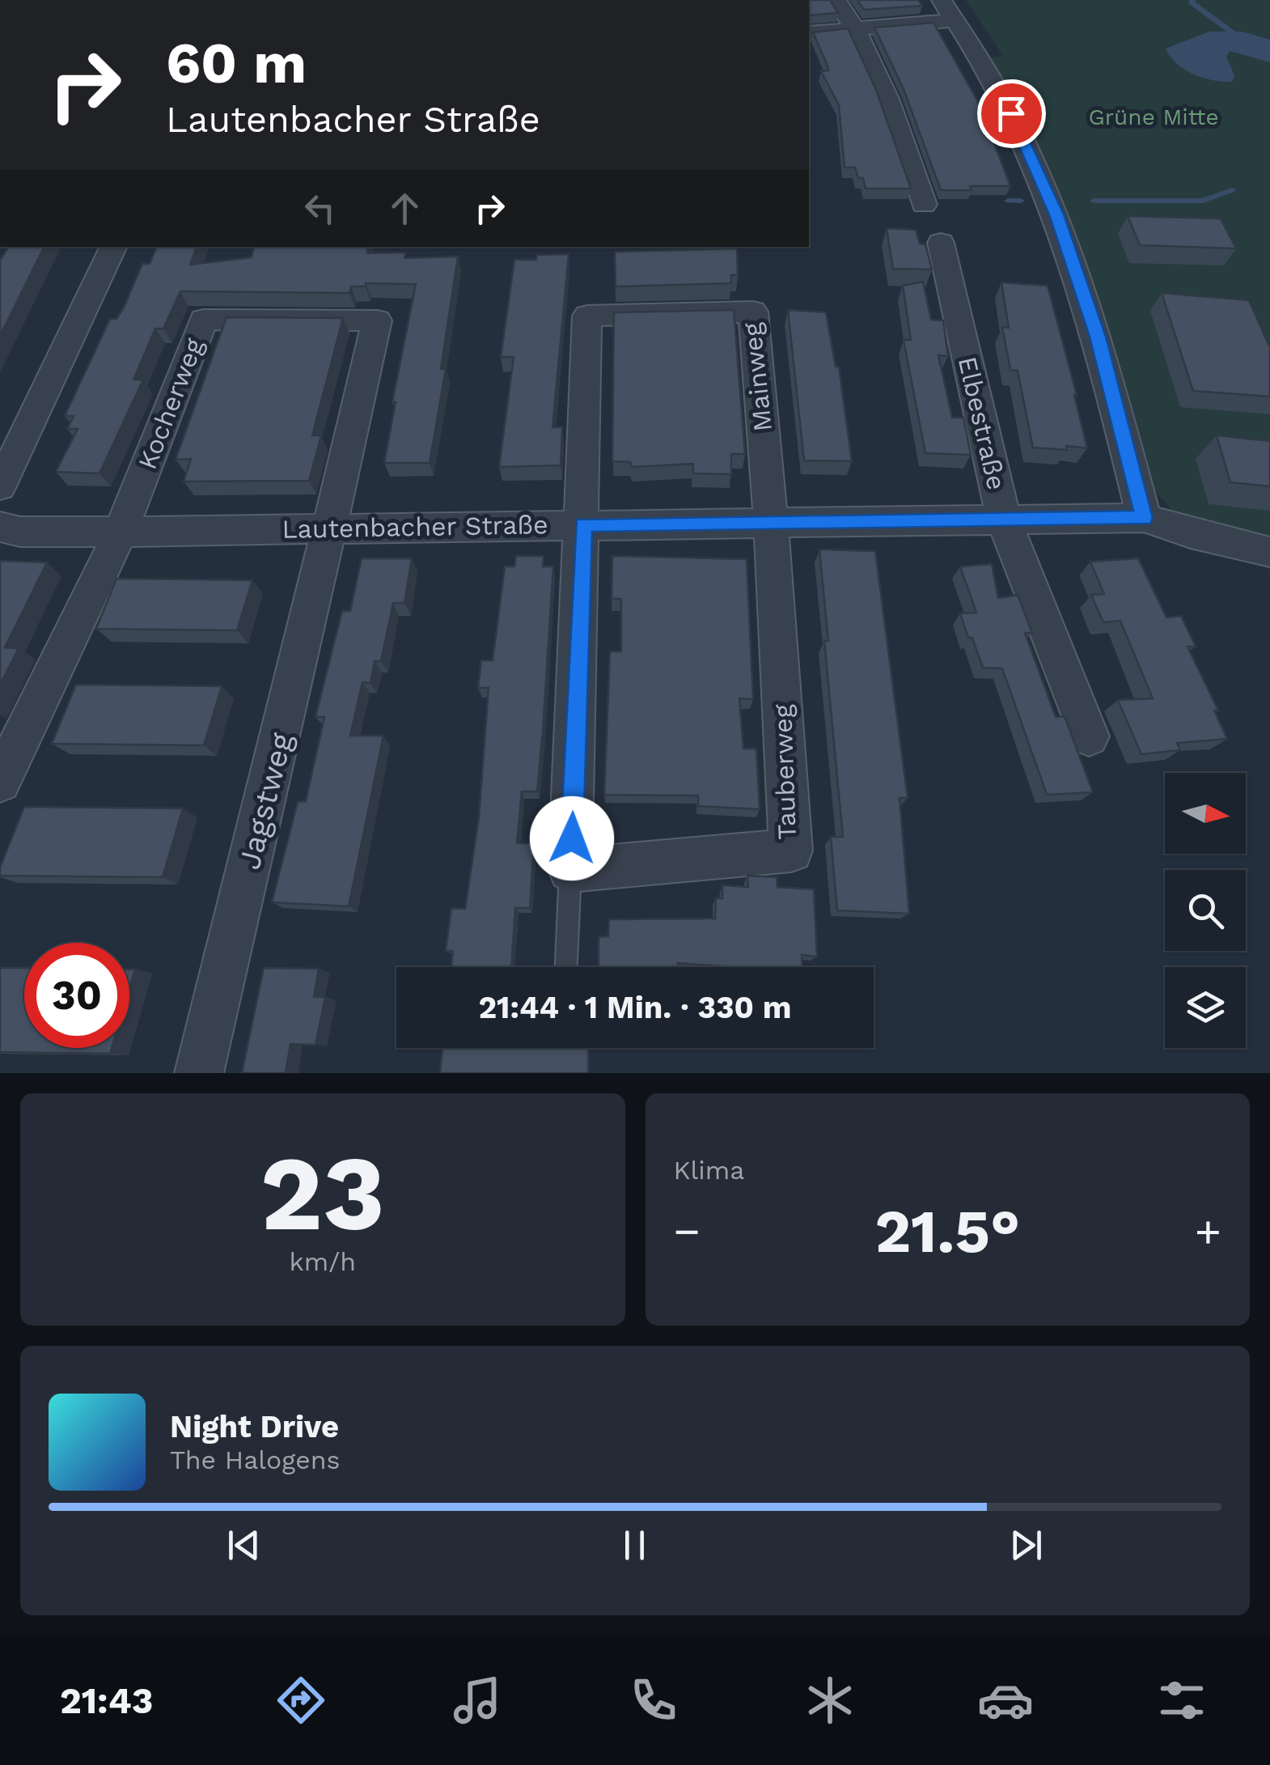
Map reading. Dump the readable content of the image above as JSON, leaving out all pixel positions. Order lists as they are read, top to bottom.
{
  "streets": {
    "street": [
      "Mainweg",
      "Kocherweg",
      "Elbestraße",
      "Lautenbacher Straße",
      "Tauberweg",
      "Jagstweg"
    ]
  },
  "crossings": [
    ["Mainweg", "Lautenbacher Straße"],
    ["Mainweg", "Tauberweg"],
    ["Kocherweg", "Lautenbacher Straße"],
    ["Kocherweg", "Jagstweg"],
    ["Elbestraße", "Lautenbacher Straße"],
    ["Lautenbacher Straße", "Tauberweg"],
    ["Lautenbacher Straße", "Jagstweg"]
  ],
  "parks": ["Grüne Mitte"],
  "north": "right",
  "page": {
    "turn": ["60 m", "Lautenbacher Straße"],
    "limit": "30",
    "trip": "21:44 · 1 Min. · 330 m",
    "tile": [
      ["23", "km/h"],
      "Klima"
    ],
    "heat": ["−", "21.5°", "+"],
    "song": ["Night Drive", "The Halogens"],
    "tabs": "21:43"
  }
}
